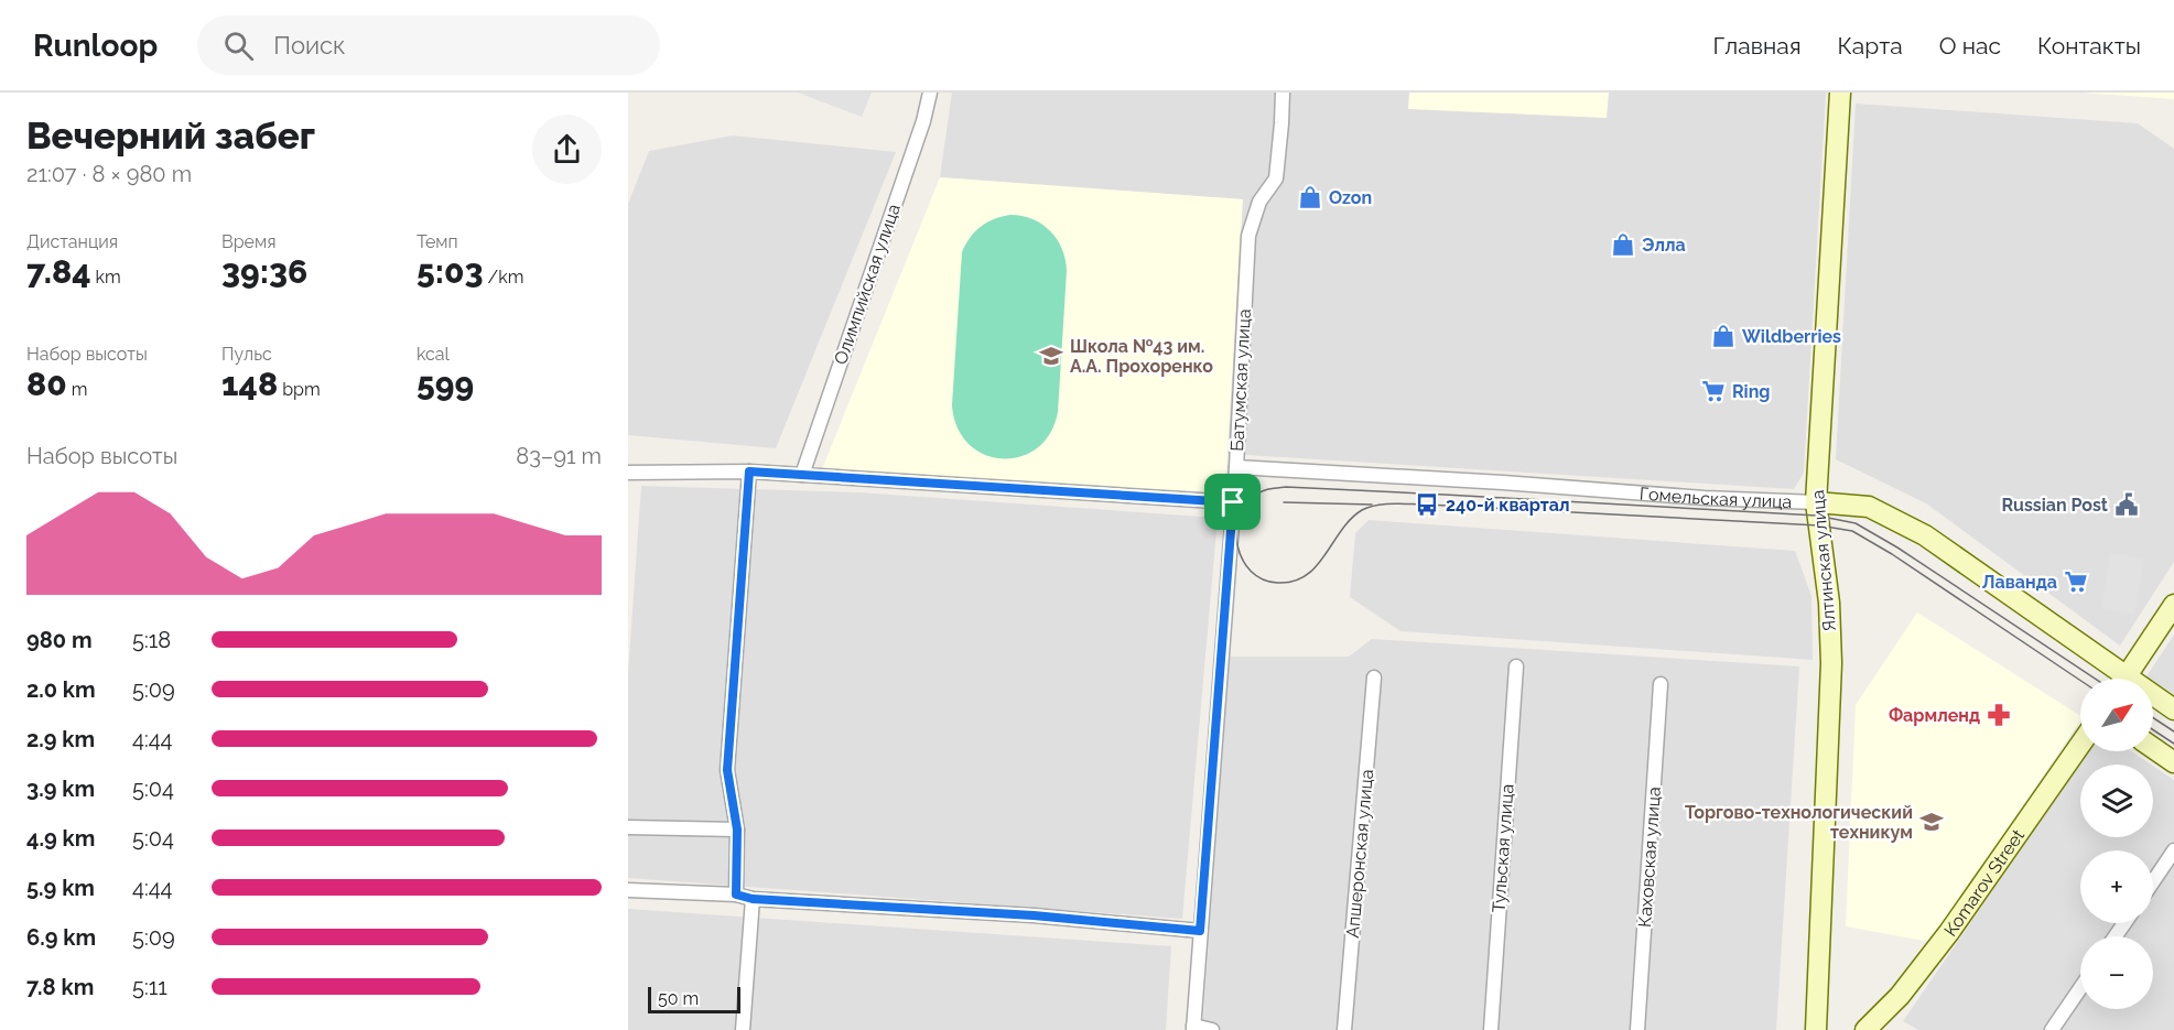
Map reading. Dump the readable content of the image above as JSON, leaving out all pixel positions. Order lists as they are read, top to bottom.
{
  "streets": {
    "main road": ["Гомельская улица", "Ялтинская улица", "Komarov Street"],
    "street": [
      "Олимпийская улица",
      "Батумская улица",
      "Тульская улица",
      "Апшеронская улица",
      "Каховская улица"
    ]
  },
  "crossings": [
    ["Батумская улица", "Гомельская улица"],
    ["Гомельская улица", "Ялтинская улица"]
  ],
  "places": {
    "shop": ["Ozon", "Элла", "Wildberries"],
    "school or university": ["Школа №43 им. А.А. Прохоренко", "Торгово-технологический техникум"],
    "supermarket": ["Ring", "Лаванда"],
    "bus stop": ["240-й квартал"],
    "public building": ["Russian Post"],
    "pharmacy": ["Фармленд"]
  },
  "scale_bar": "50 m",
  "north": "top right",
  "page": {
    "header": "Runloop",
    "search": "Поиск",
    "nav": [
      "Главная",
      "Карта",
      "О нас",
      "Контакты"
    ],
    "heading": ["Вечерний забег", "21:07 · 8 × 980 m"],
    "stats": [
      ["Дистанция", "7.84 km"],
      ["Время", "39:36"],
      ["Темп", "5:03 /km"],
      ["Набор высоты", "80 m"],
      ["Пульс", "148 bpm"],
      ["kcal", "599"]
    ],
    "chart": ["Набор высоты", "83–91 m"],
    "list": [
      {
        "name": "980 m",
        "note": "5:18"
      },
      {
        "name": "2.0 km",
        "note": "5:09"
      },
      {
        "name": "2.9 km",
        "note": "4:44"
      },
      {
        "name": "3.9 km",
        "note": "5:04"
      },
      {
        "name": "4.9 km",
        "note": "5:04"
      },
      {
        "name": "5.9 km",
        "note": "4:44"
      },
      {
        "name": "6.9 km",
        "note": "5:09"
      },
      {
        "name": "7.8 km",
        "note": "5:11"
      }
    ],
    "map_buttons": ["+", "−"],
    "scale": "50 m"
  }
}
